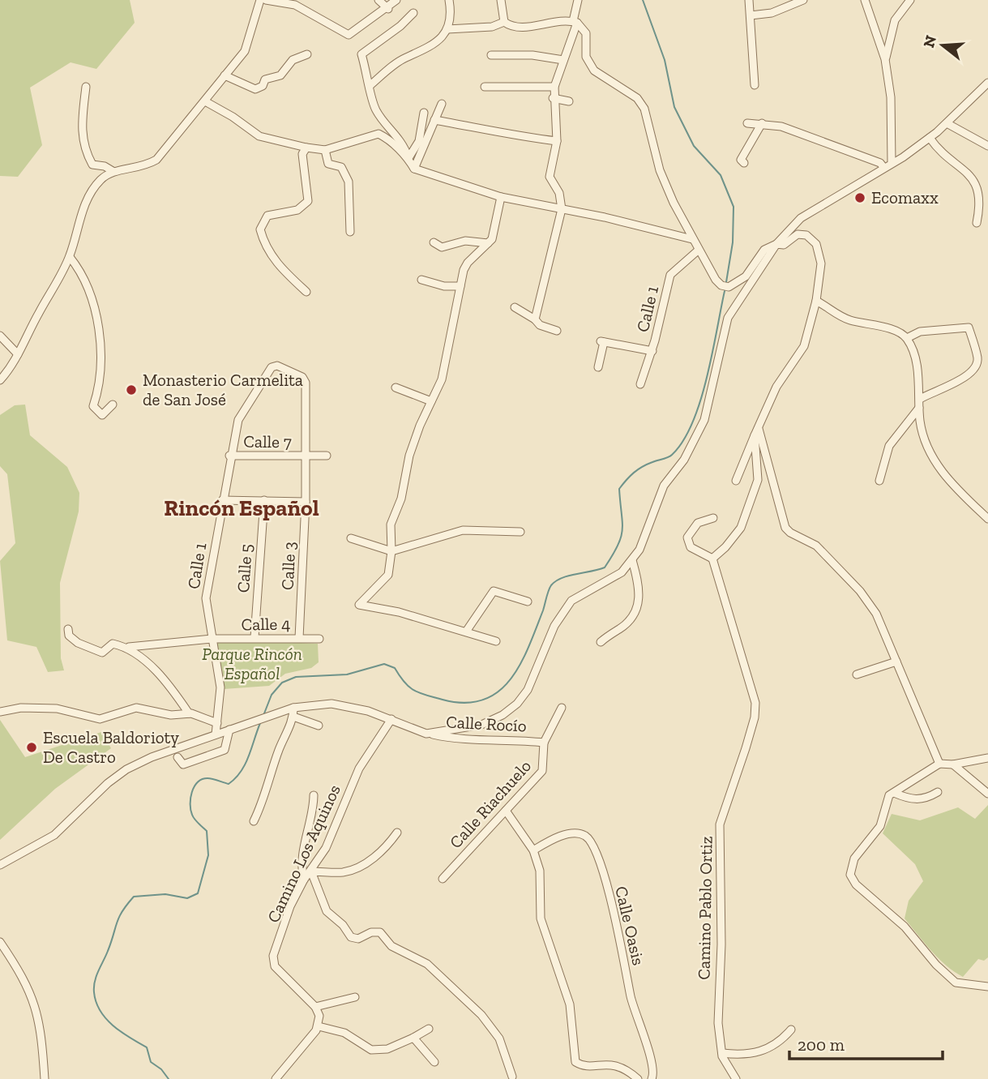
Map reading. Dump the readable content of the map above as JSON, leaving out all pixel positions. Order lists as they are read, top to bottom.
{
  "streets": {
    "street": [
      "Calle 1",
      "Calle 7",
      "Calle 3",
      "Calle 5",
      "Calle 4",
      "Calle Rocío",
      "Calle Riachuelo",
      "Camino Los Aquinos",
      "Camino Pablo Ortiz",
      "Calle Oasis"
    ]
  },
  "crossings": [
    ["Calle 1", "Calle 7"],
    ["Calle 1", "Calle 3"],
    ["Calle 1", "Calle 4"],
    ["Calle 1", "Calle Rocío"],
    ["Calle 7", "Calle 3"],
    ["Calle 3", "Calle 4"],
    ["Calle 5", "Calle 4"],
    ["Calle Rocío", "Calle Riachuelo"],
    ["Calle Rocío", "Camino Los Aquinos"]
  ],
  "districts": ["Rincón Español"],
  "parks": ["Parque Rincón Español"],
  "places": ["Ecomaxx", "Monasterio Carmelita de San José", "Escuela Baldorioty De Castro"],
  "scale_bar": "200 m",
  "north": "left"
}
